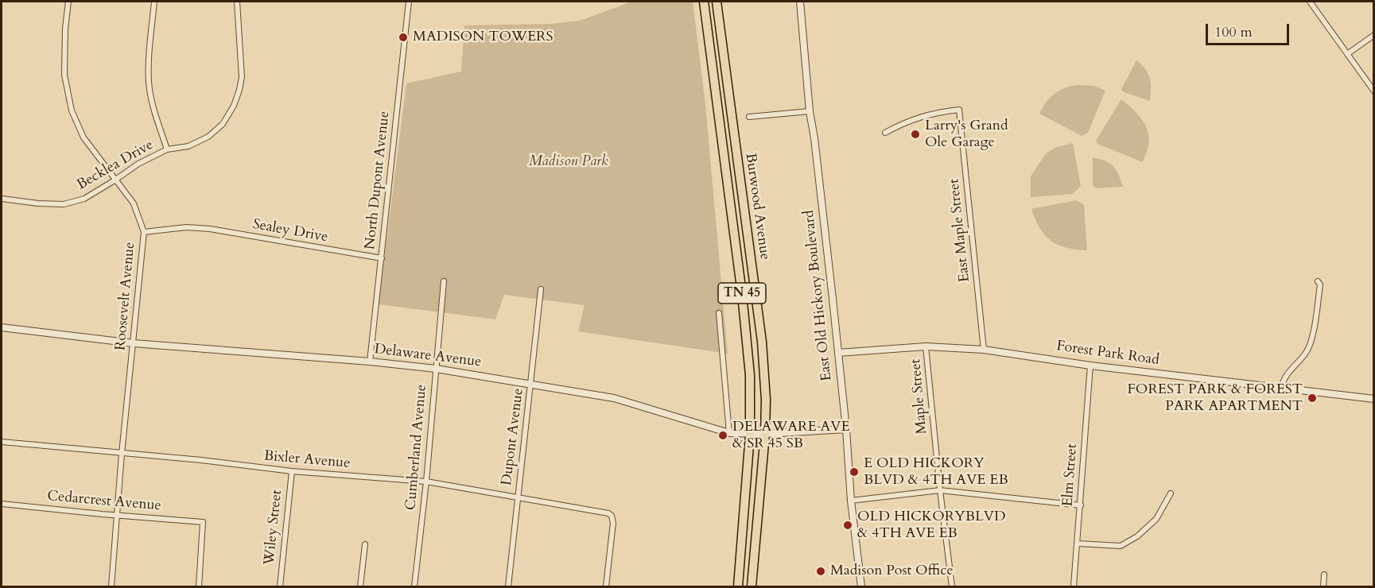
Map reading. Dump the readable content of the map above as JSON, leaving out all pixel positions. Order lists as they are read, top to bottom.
{
  "streets": {
    "main road": ["Burwood Avenue", "TN 45"],
    "street": [
      "Becklea Drive",
      "North Dupont Avenue",
      "East Maple Street",
      "Sealey Drive",
      "East Old Hickory Boulevard",
      "Roosevelt Avenue",
      "Forest Park Road",
      "Delaware Avenue",
      "Maple Street",
      "Dupont Avenue",
      "Cumberland Avenue",
      "Bixler Avenue",
      "Elm Street",
      "Cedarcrest Avenue",
      "Wiley Street"
    ]
  },
  "crossings": [
    ["Becklea Drive", "Roosevelt Avenue"],
    ["North Dupont Avenue", "Sealey Drive"],
    ["North Dupont Avenue", "Delaware Avenue"],
    ["Burwood Avenue", "Delaware Avenue"],
    ["East Maple Street", "Forest Park Road"],
    ["Sealey Drive", "Roosevelt Avenue"],
    ["East Old Hickory Boulevard", "Forest Park Road"],
    ["East Old Hickory Boulevard", "Delaware Avenue"],
    ["Roosevelt Avenue", "Delaware Avenue"],
    ["Roosevelt Avenue", "Bixler Avenue"],
    ["Roosevelt Avenue", "Cedarcrest Avenue"],
    ["Forest Park Road", "Maple Street"],
    ["Forest Park Road", "Elm Street"],
    ["Delaware Avenue", "Dupont Avenue"],
    ["Delaware Avenue", "Cumberland Avenue"],
    ["Dupont Avenue", "Bixler Avenue"],
    ["Cumberland Avenue", "Bixler Avenue"],
    ["Bixler Avenue", "Wiley Street"]
  ],
  "parks": ["Madison Park"],
  "places": [
    "MADISON TOWERS",
    "Larry's Grand Ole Garage",
    "FOREST PARK & FOREST PARK APARTMENT",
    "DELAWARE AVE & SR 45 SB",
    "E OLD HICKORY BLVD & 4TH AVE EB",
    "OLD HICKORYBLVD & 4TH AVE EB",
    "Madison Post Office"
  ],
  "scale_bar": "100 m"
}
